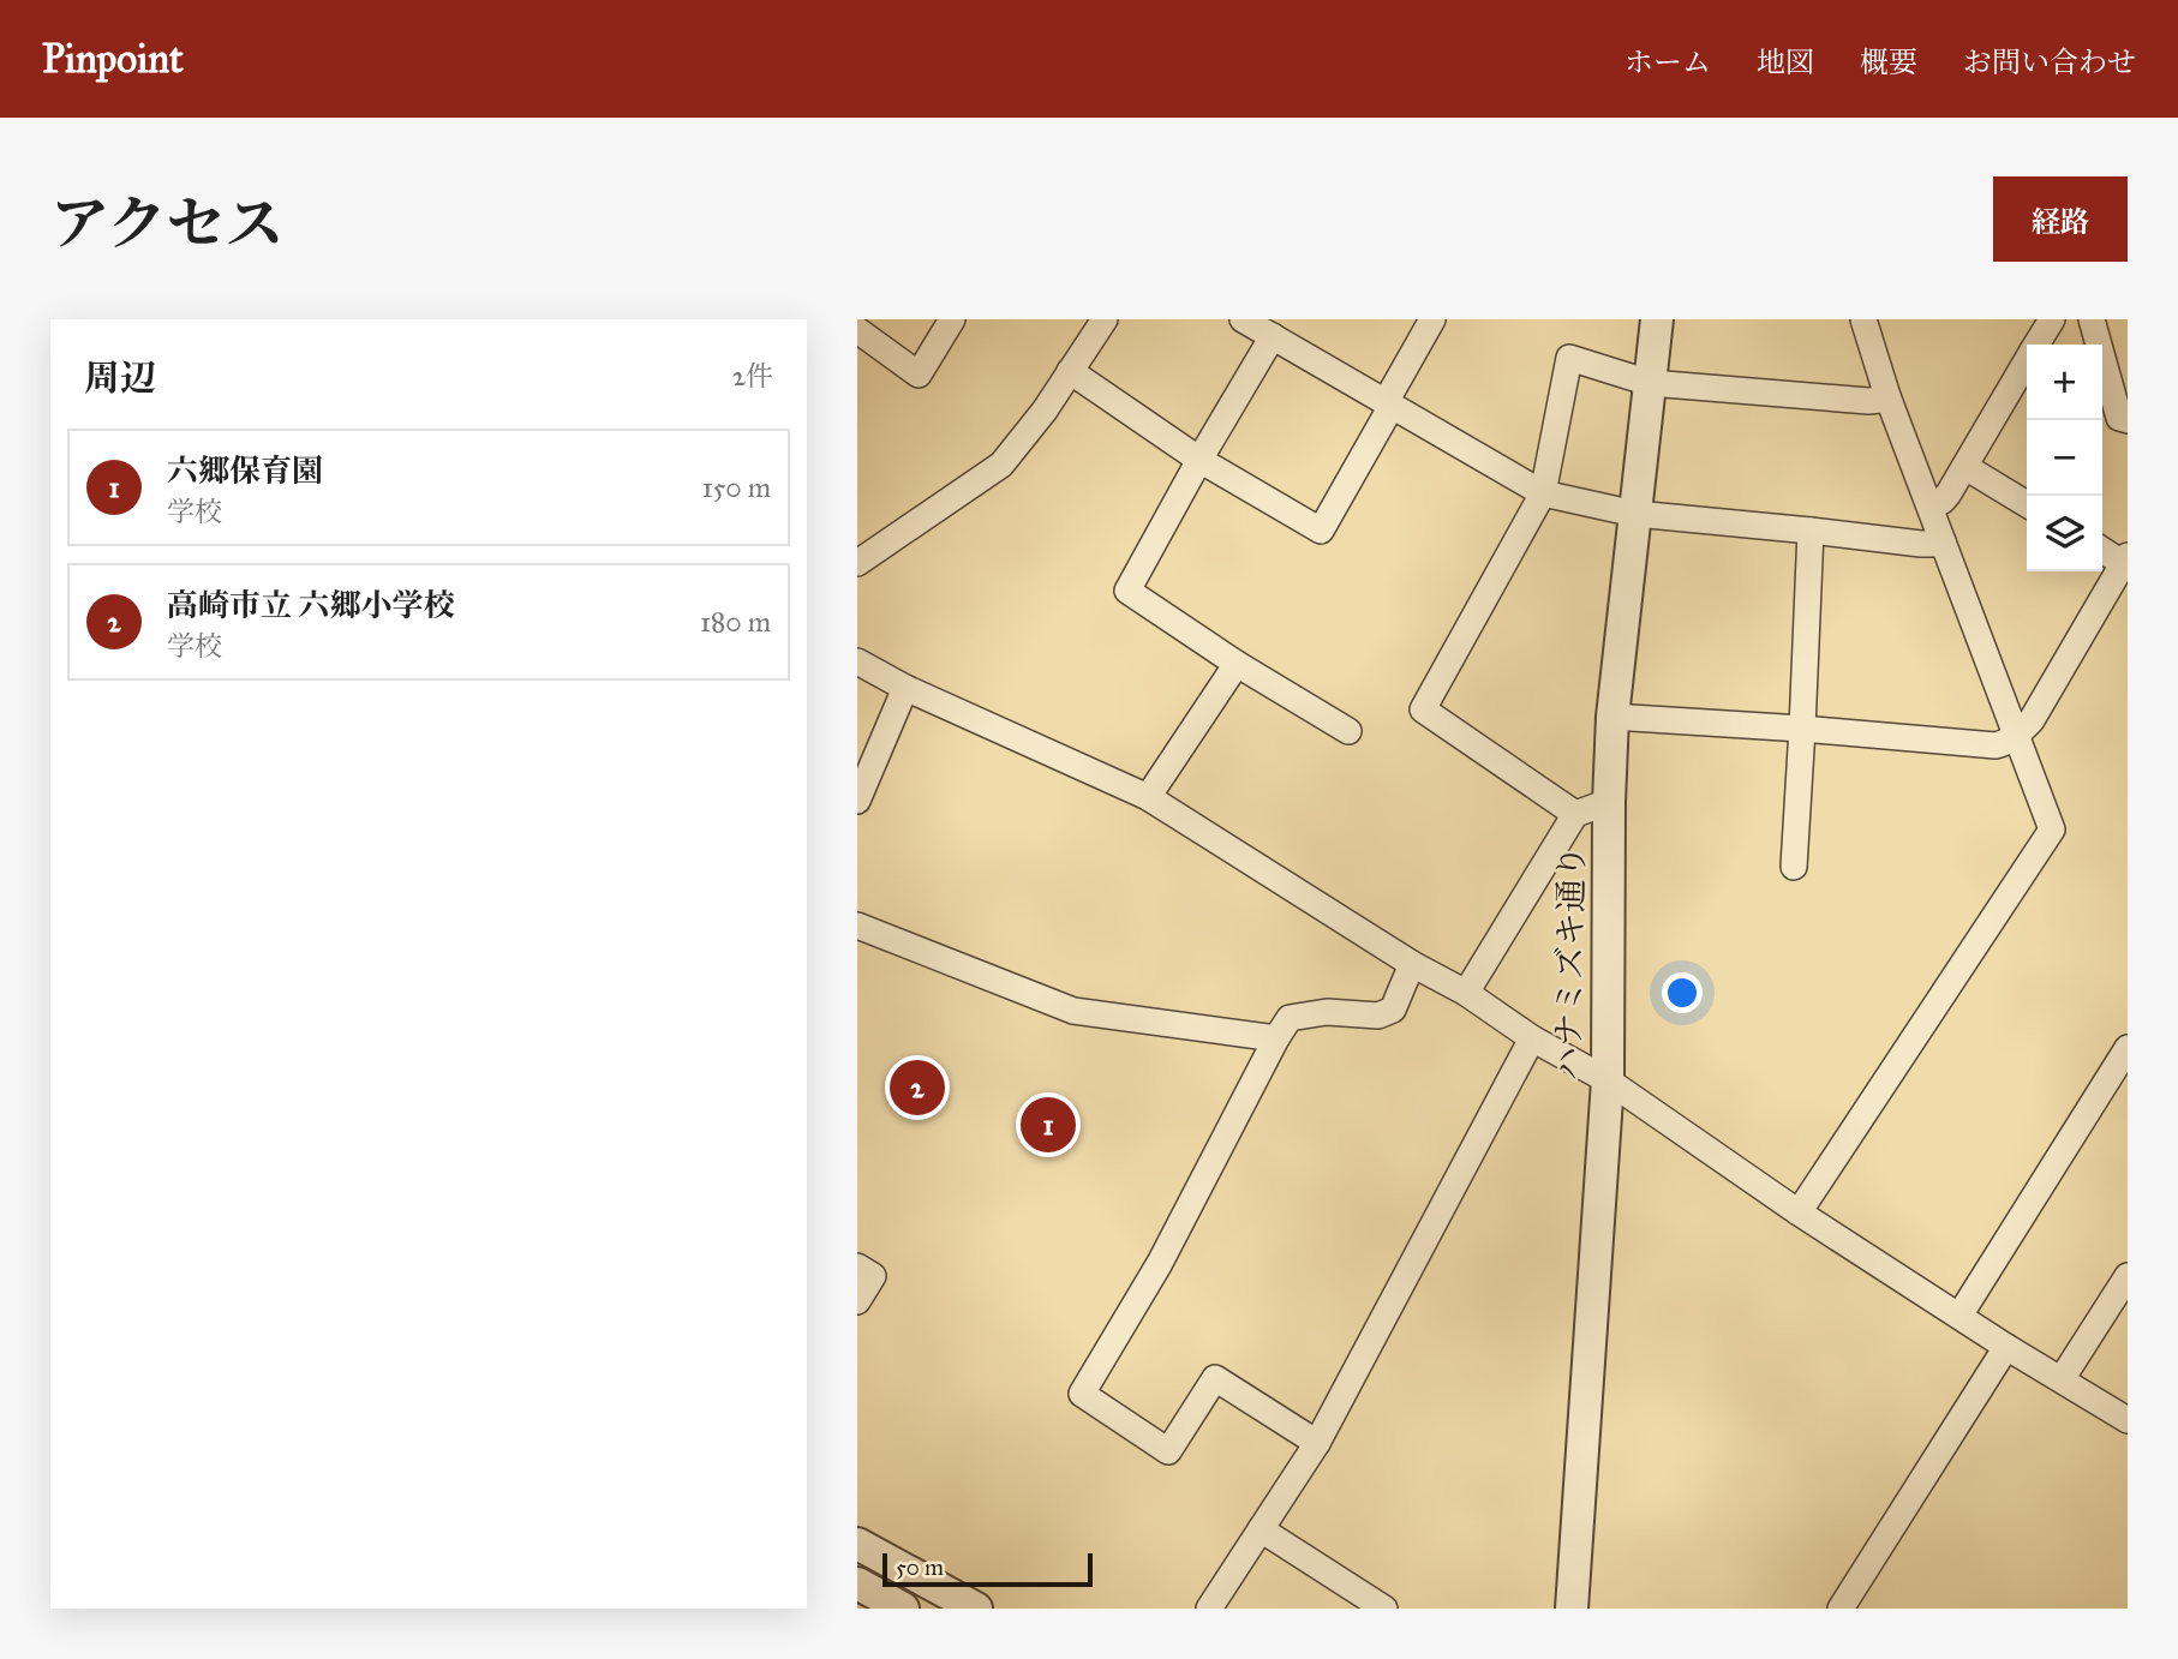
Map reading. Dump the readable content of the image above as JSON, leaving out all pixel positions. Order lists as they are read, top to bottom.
{
  "streets": {
    "street": ["ハナミズキ通り"]
  },
  "scale_bar": "50 m",
  "page": {
    "header": "Pinpoint",
    "nav": [
      "ホーム",
      "地図",
      "概要",
      "お問い合わせ"
    ],
    "title": "アクセス",
    "buttons": "経路",
    "heading": ["周辺", "2件"],
    "map_buttons": ["+", "−"],
    "list": [
      {
        "mark": "1",
        "name": "六郷保育園",
        "note": "学校",
        "value": "150 m"
      },
      {
        "mark": "2",
        "name": "高崎市立 六郷小学校",
        "note": "学校",
        "value": "180 m"
      }
    ],
    "pins": ["2", "1"],
    "scale": "50 m"
  }
}
